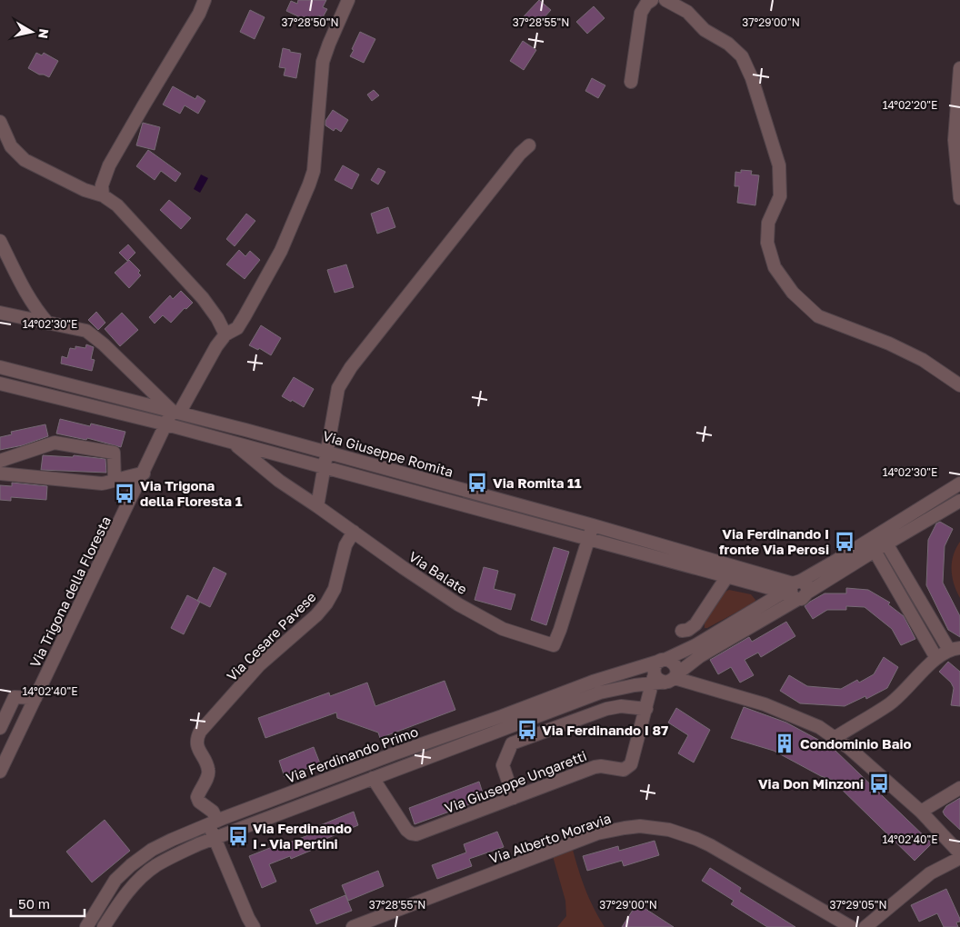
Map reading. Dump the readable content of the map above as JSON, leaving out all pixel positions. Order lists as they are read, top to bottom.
{
  "streets": {
    "street": [
      "Via Giuseppe Romita",
      "Via Balate",
      "Via Trigona della Floresta",
      "Via Cesare Pavese",
      "Via Ferdinando Primo",
      "Via Giuseppe Ungaretti",
      "Via Alberto Moravia"
    ]
  },
  "crossings": [
    ["Via Giuseppe Romita", "Via Balate"],
    ["Via Giuseppe Romita", "Via Trigona della Floresta"],
    ["Via Giuseppe Romita", "Via Ferdinando Primo"],
    ["Via Balate", "Via Cesare Pavese"],
    ["Via Cesare Pavese", "Via Ferdinando Primo"],
    ["Via Ferdinando Primo", "Via Giuseppe Ungaretti"]
  ],
  "places": {
    "bus stop": [
      "Via Romita 11",
      "Via Trigona della Floresta 1",
      "Via Ferdinando I fronte Via Perosi",
      "Via Ferdinando I 87",
      "Via Don Minzoni",
      "Via Ferdinando I - Via Pertini"
    ],
    "building": ["Condominio Baio"]
  },
  "scale_bar": "50 m",
  "north": "right",
  "coordinates": [
    "37°28'50\"N",
    "37°28'55\"N",
    "37°29'00\"N",
    "14°02'20\"E",
    "14°02'30\"E",
    "14°02'40\"E",
    "37°29'05\"N"
  ]
}
